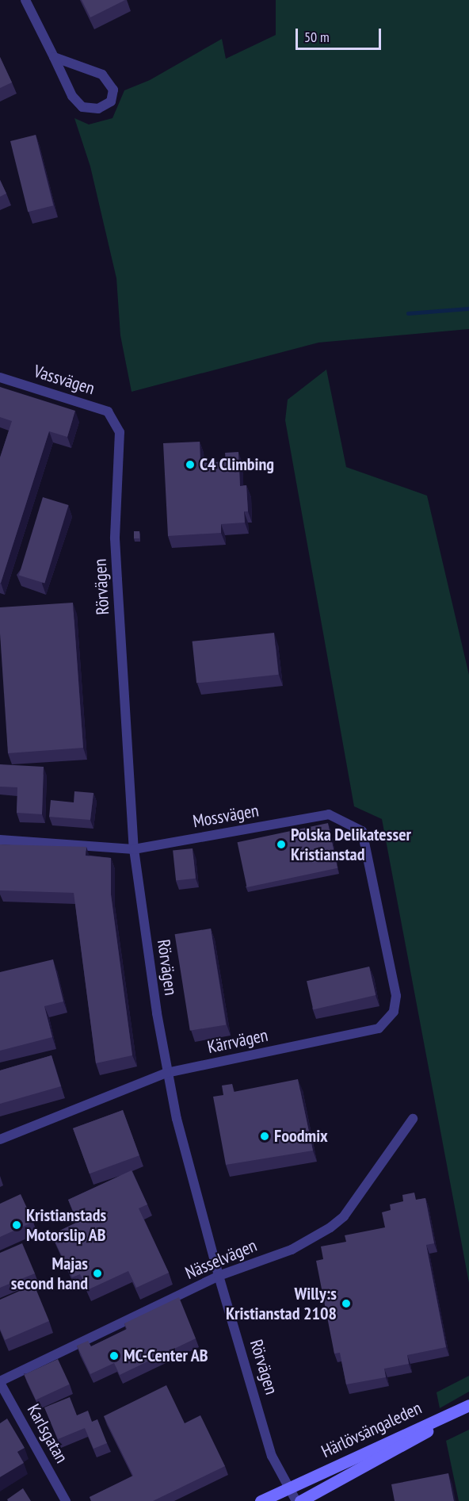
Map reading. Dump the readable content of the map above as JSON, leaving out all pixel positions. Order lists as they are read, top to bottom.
{
  "streets": {
    "main road": ["Härlövsängaleden"],
    "street": [
      "Vassvägen",
      "Rörvägen",
      "Mossvägen",
      "Kärrvägen",
      "Nässelvägen",
      "Karlsgatan"
    ]
  },
  "crossings": [
    ["Vassvägen", "Rörvägen"],
    ["Rörvägen", "Mossvägen"],
    ["Rörvägen", "Kärrvägen"],
    ["Rörvägen", "Nässelvägen"],
    ["Rörvägen", "Härlövsängaleden"],
    ["Mossvägen", "Kärrvägen"],
    ["Nässelvägen", "Karlsgatan"]
  ],
  "places": [
    "C4 Climbing",
    "Polska Delikatesser Kristianstad",
    "Foodmix",
    "Kristianstads Motorslip AB",
    "Majas second hand",
    "Willy:s Kristianstad 2108",
    "MC-Center AB"
  ],
  "scale_bar": "50 m"
}
